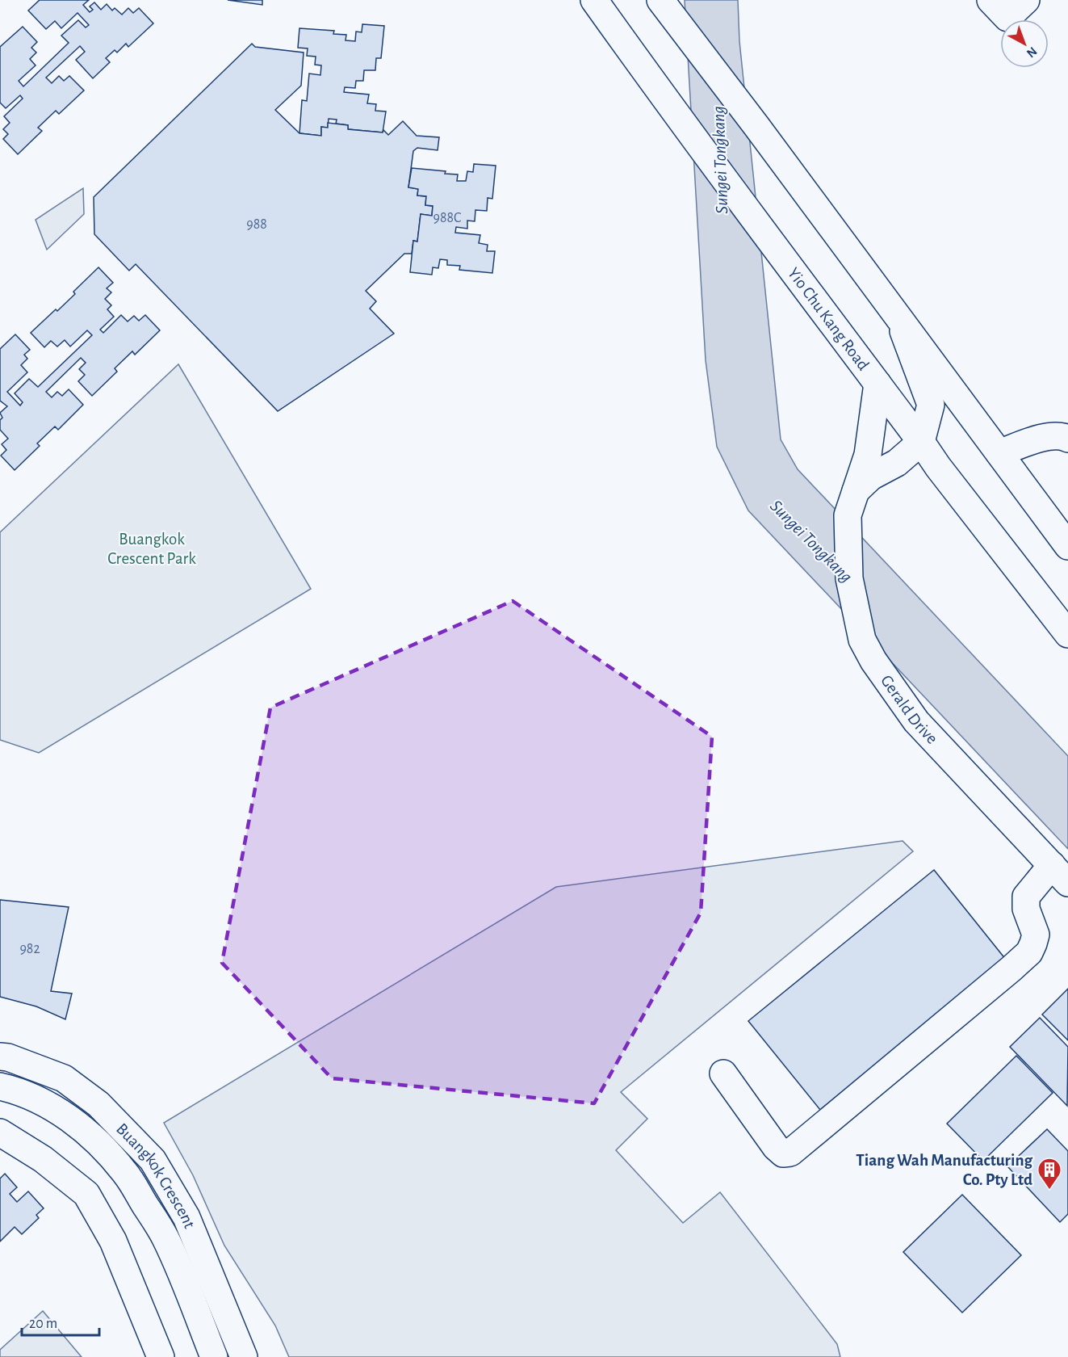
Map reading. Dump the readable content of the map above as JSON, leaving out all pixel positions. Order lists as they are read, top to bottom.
{
  "streets": {
    "street": ["Yio Chu Kang Road", "Gerald Drive", "Buangkok Crescent"]
  },
  "crossings": [
    ["Yio Chu Kang Road", "Gerald Drive"]
  ],
  "water": ["Sungei Tongkang"],
  "parks": ["Buangkok Crescent Park"],
  "places": {
    "building": ["Tiang Wah Manufacturing Co. Pty Ltd"]
  },
  "house_numbers": ["988C", "988", "982"],
  "scale_bar": "20 m",
  "north": "bottom right"
}
